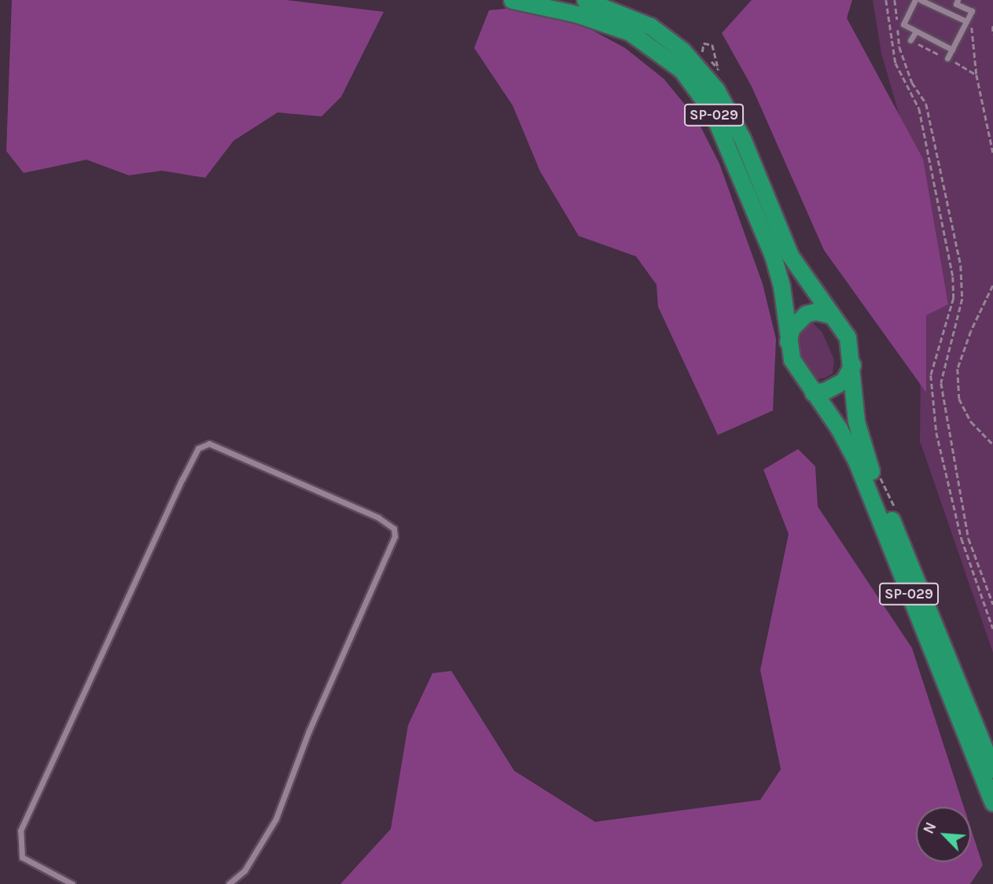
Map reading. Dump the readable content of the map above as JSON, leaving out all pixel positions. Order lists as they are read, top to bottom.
{
  "streets": {
    "highway": ["SP-029"]
  },
  "north": "top left"
}
